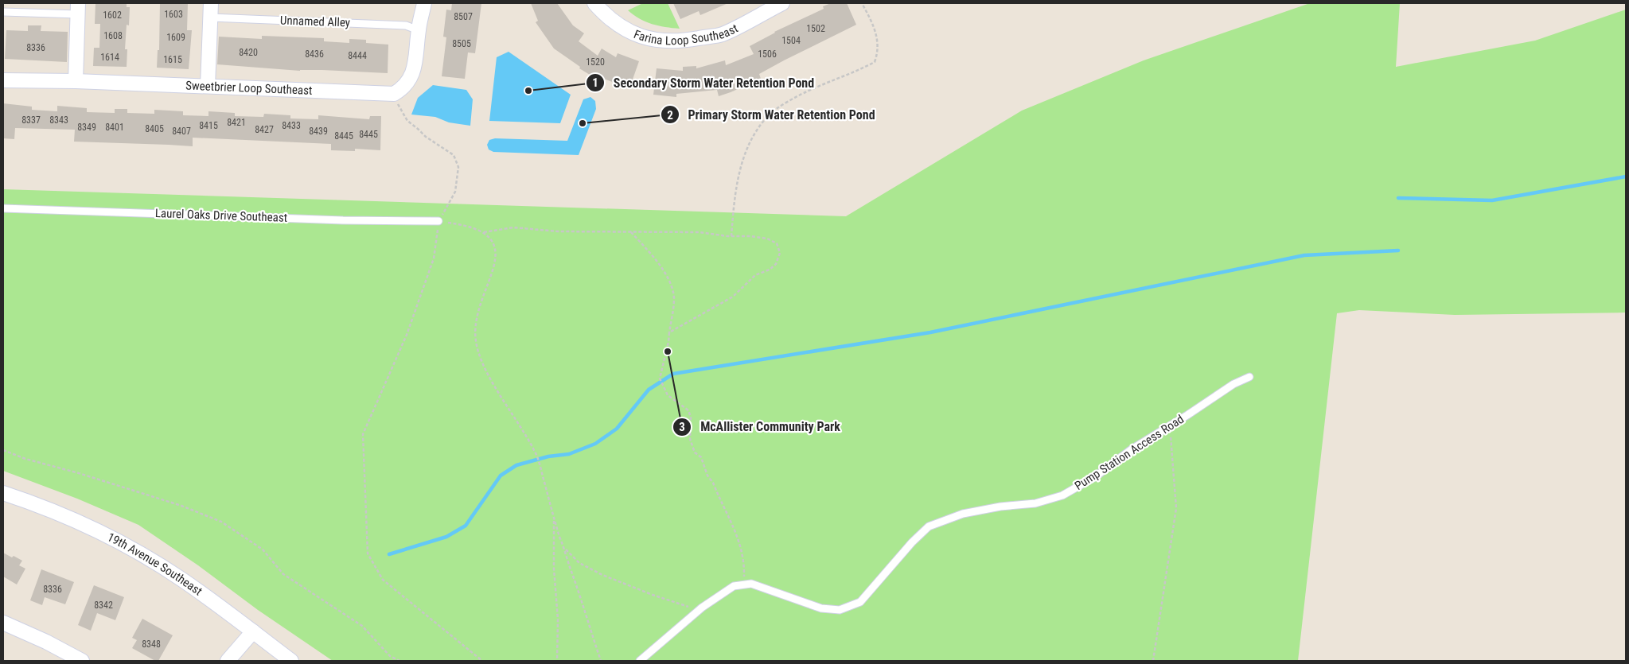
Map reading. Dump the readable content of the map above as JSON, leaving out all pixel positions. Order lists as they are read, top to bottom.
{
  "streets": {
    "street": ["Farina Loop Southeast", "Sweetbrier Loop Southeast", "19th Avenue Southeast"],
    "lane": ["Unnamed Alley", "Laurel Oaks Drive Southeast", "Pump Station Access Road"]
  },
  "places": ["Secondary Storm Water Retention Pond", "Primary Storm Water Retention Pond", "McAllister Community Park"],
  "house_numbers": [
    "1603",
    "1602",
    "8507",
    "1502",
    "1608",
    "1609",
    "1504",
    "8505",
    "8336",
    "8420",
    "8436",
    "1506",
    "8444",
    "1614",
    "1615",
    "1520",
    "8337",
    "8343",
    "8421",
    "8415",
    "8433",
    "8349",
    "8401",
    "8405",
    "8427",
    "8407",
    "8439",
    "8445",
    "8445",
    "8336",
    "8342",
    "8348"
  ]
}
